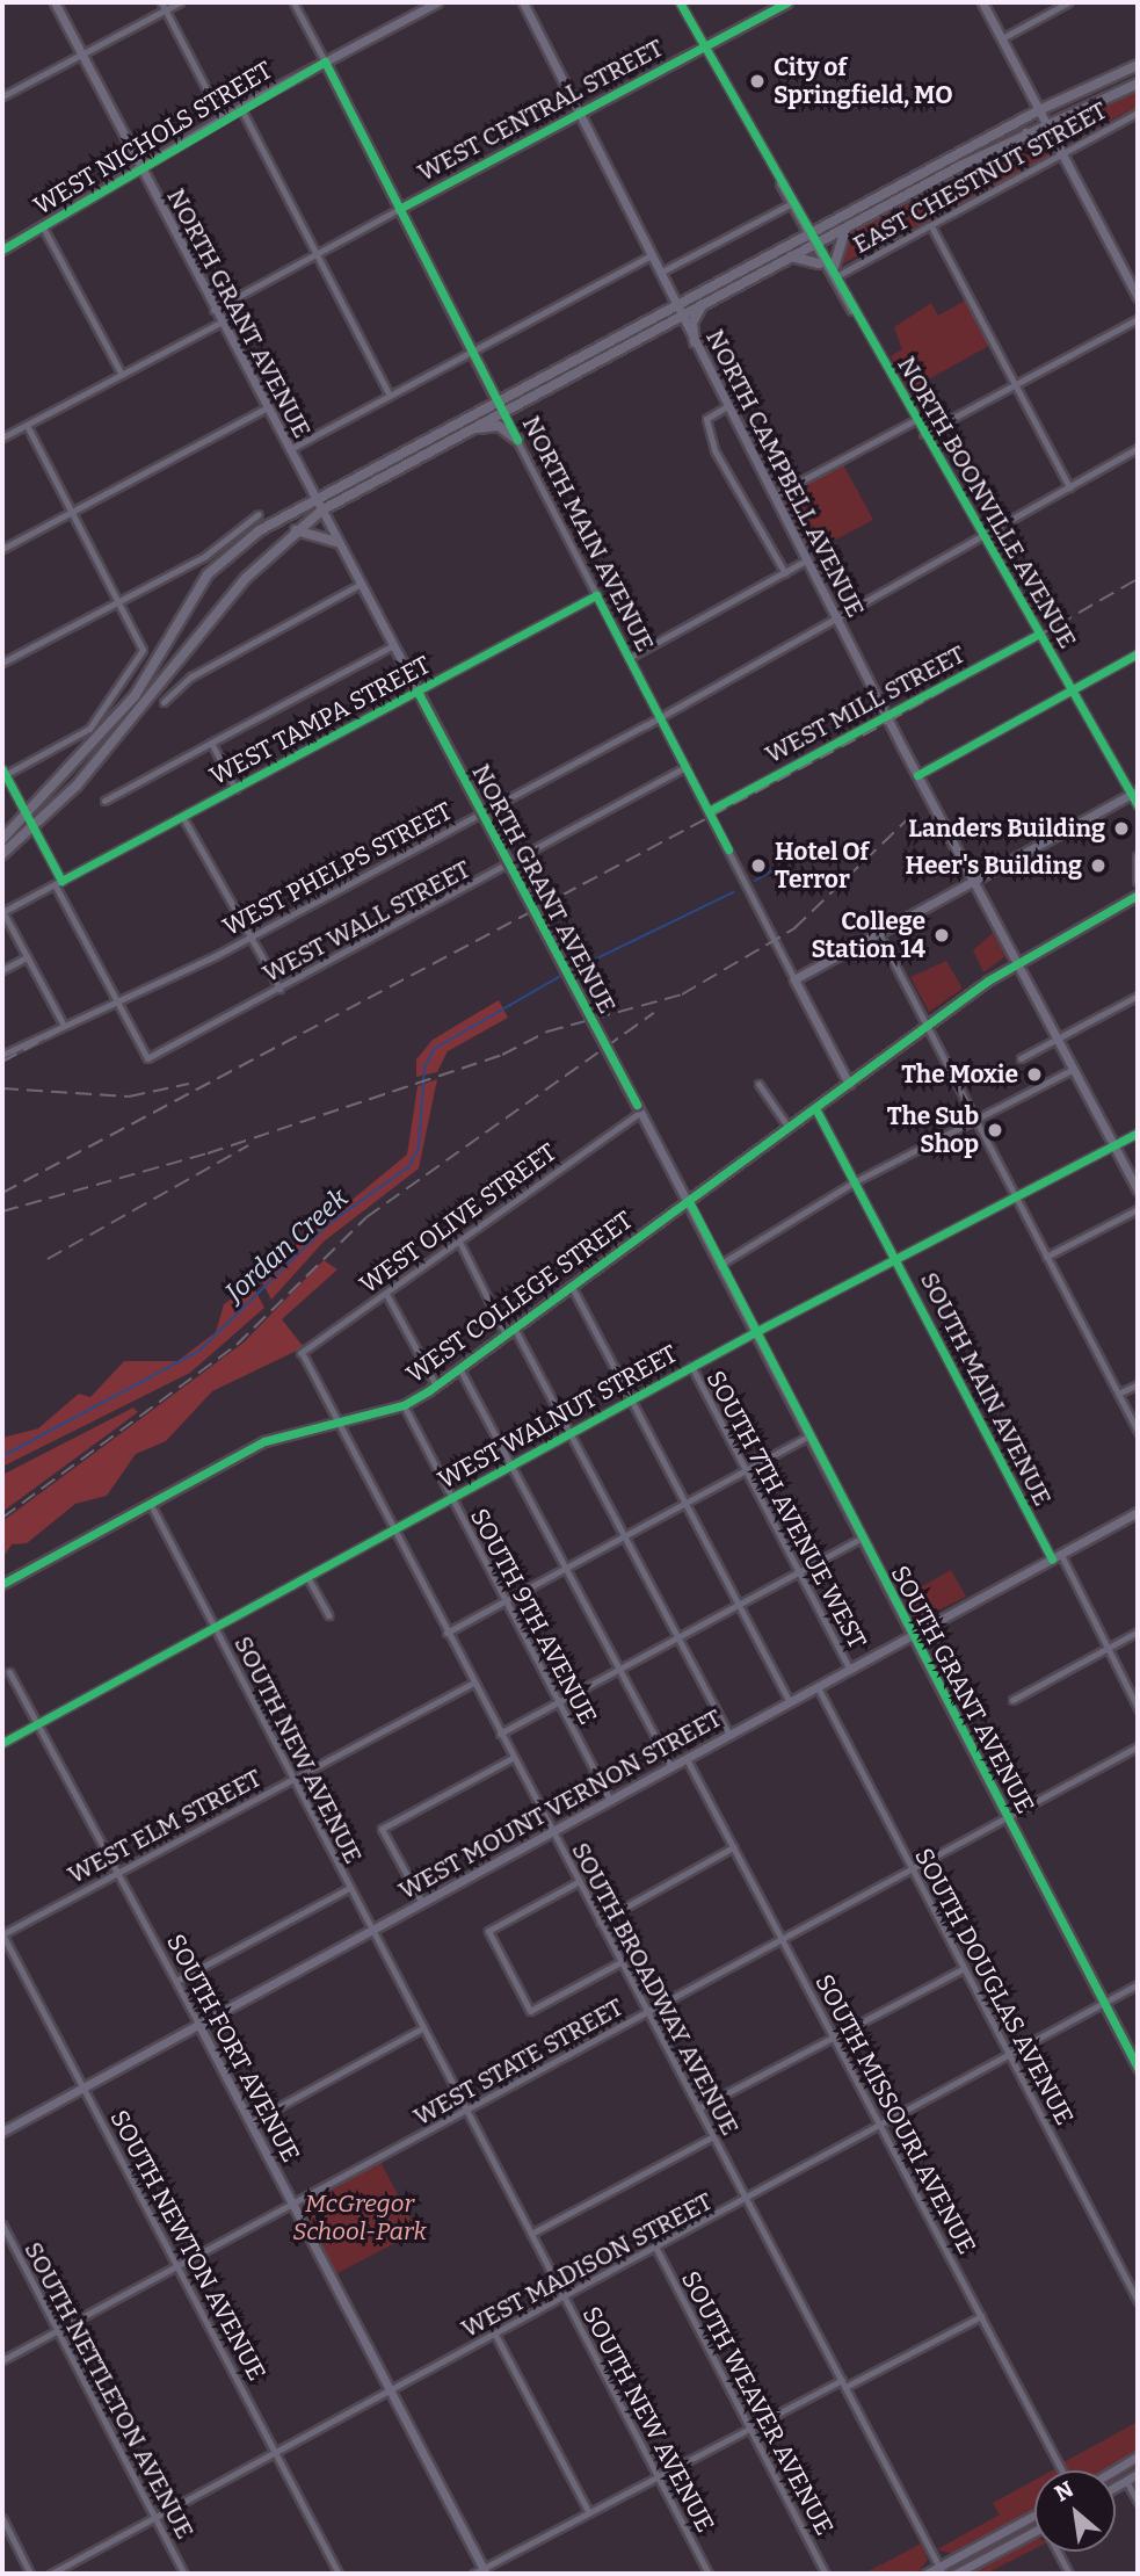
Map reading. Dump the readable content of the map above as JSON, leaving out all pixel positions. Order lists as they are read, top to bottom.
{
  "streets": {
    "main road": [
      "WEST CENTRAL STREET",
      "WEST NICHOLS STREET",
      "NORTH GRANT AVENUE",
      "NORTH CAMPBELL AVENUE",
      "NORTH MAIN AVENUE",
      "WEST COLLEGE STREET",
      "SOUTH GRANT AVENUE",
      "WEST MOUNT VERNON STREET",
      "SOUTH FORT AVENUE"
    ],
    "street": [
      "EAST CHESTNUT STREET",
      "NORTH BOONVILLE AVENUE",
      "WEST MILL STREET",
      "WEST TAMPA STREET",
      "WEST PHELPS STREET",
      "WEST WALL STREET",
      "WEST OLIVE STREET",
      "SOUTH MAIN AVENUE",
      "WEST WALNUT STREET",
      "SOUTH 7TH AVENUE WEST",
      "SOUTH 9TH AVENUE",
      "SOUTH NEW AVENUE",
      "WEST ELM STREET",
      "SOUTH DOUGLAS AVENUE",
      "SOUTH BROADWAY AVENUE",
      "WEST STATE STREET",
      "SOUTH MISSOURI AVENUE",
      "SOUTH NEWTON AVENUE",
      "WEST MADISON STREET",
      "SOUTH NETTLETON AVENUE",
      "SOUTH WEAVER AVENUE"
    ]
  },
  "crossings": [
    ["WEST CENTRAL STREET", "NORTH GRANT AVENUE"],
    ["WEST CENTRAL STREET", "NORTH CAMPBELL AVENUE"],
    ["WEST CENTRAL STREET", "NORTH BOONVILLE AVENUE"],
    ["WEST CENTRAL STREET", "NORTH MAIN AVENUE"],
    ["WEST NICHOLS STREET", "NORTH GRANT AVENUE"],
    ["WEST NICHOLS STREET", "NORTH MAIN AVENUE"],
    ["EAST CHESTNUT STREET", "NORTH BOONVILLE AVENUE"],
    ["NORTH GRANT AVENUE", "WEST TAMPA STREET"],
    ["NORTH GRANT AVENUE", "WEST OLIVE STREET"],
    ["NORTH GRANT AVENUE", "WEST COLLEGE STREET"],
    ["NORTH GRANT AVENUE", "SOUTH GRANT AVENUE"],
    ["NORTH CAMPBELL AVENUE", "WEST MILL STREET"],
    ["NORTH CAMPBELL AVENUE", "WEST PHELPS STREET"],
    ["NORTH CAMPBELL AVENUE", "WEST COLLEGE STREET"],
    ["NORTH CAMPBELL AVENUE", "WEST WALNUT STREET"],
    ["NORTH BOONVILLE AVENUE", "WEST MILL STREET"],
    ["NORTH BOONVILLE AVENUE", "WEST PHELPS STREET"],
    ["NORTH MAIN AVENUE", "WEST MILL STREET"],
    ["NORTH MAIN AVENUE", "WEST TAMPA STREET"],
    ["NORTH MAIN AVENUE", "WEST PHELPS STREET"],
    ["NORTH MAIN AVENUE", "WEST WALL STREET"],
    ["NORTH MAIN AVENUE", "WEST COLLEGE STREET"],
    ["WEST PHELPS STREET", "WEST WALL STREET"],
    ["WEST OLIVE STREET", "SOUTH BROADWAY AVENUE"],
    ["WEST COLLEGE STREET", "SOUTH MAIN AVENUE"],
    ["WEST COLLEGE STREET", "SOUTH 9TH AVENUE"],
    ["WEST COLLEGE STREET", "SOUTH GRANT AVENUE"],
    ["WEST COLLEGE STREET", "SOUTH NEW AVENUE"],
    ["WEST COLLEGE STREET", "SOUTH BROADWAY AVENUE"],
    ["SOUTH MAIN AVENUE", "WEST WALNUT STREET"],
    ["SOUTH MAIN AVENUE", "WEST MOUNT VERNON STREET"],
    ["WEST WALNUT STREET", "SOUTH 7TH AVENUE WEST"],
    ["WEST WALNUT STREET", "SOUTH 9TH AVENUE"],
    ["WEST WALNUT STREET", "SOUTH GRANT AVENUE"],
    ["WEST WALNUT STREET", "SOUTH NEW AVENUE"],
    ["WEST WALNUT STREET", "SOUTH BROADWAY AVENUE"],
    ["WEST WALNUT STREET", "SOUTH FORT AVENUE"],
    ["SOUTH 7TH AVENUE WEST", "WEST MOUNT VERNON STREET"],
    ["SOUTH 9TH AVENUE", "WEST MOUNT VERNON STREET"],
    ["SOUTH GRANT AVENUE", "WEST MOUNT VERNON STREET"],
    ["SOUTH GRANT AVENUE", "WEST STATE STREET"],
    ["SOUTH GRANT AVENUE", "WEST MADISON STREET"],
    ["SOUTH NEW AVENUE", "WEST MOUNT VERNON STREET"],
    ["SOUTH NEW AVENUE", "WEST ELM STREET"],
    ["SOUTH NEW AVENUE", "WEST STATE STREET"],
    ["SOUTH NEW AVENUE", "WEST MADISON STREET"],
    ["WEST MOUNT VERNON STREET", "SOUTH DOUGLAS AVENUE"],
    ["WEST MOUNT VERNON STREET", "SOUTH BROADWAY AVENUE"],
    ["WEST MOUNT VERNON STREET", "SOUTH FORT AVENUE"],
    ["WEST MOUNT VERNON STREET", "SOUTH MISSOURI AVENUE"],
    ["WEST MOUNT VERNON STREET", "SOUTH NEWTON AVENUE"],
    ["WEST ELM STREET", "SOUTH BROADWAY AVENUE"],
    ["WEST ELM STREET", "SOUTH FORT AVENUE"],
    ["WEST ELM STREET", "SOUTH NEWTON AVENUE"],
    ["SOUTH DOUGLAS AVENUE", "WEST STATE STREET"],
    ["SOUTH DOUGLAS AVENUE", "WEST MADISON STREET"],
    ["SOUTH BROADWAY AVENUE", "WEST STATE STREET"],
    ["SOUTH BROADWAY AVENUE", "WEST MADISON STREET"],
    ["SOUTH FORT AVENUE", "WEST STATE STREET"],
    ["SOUTH FORT AVENUE", "WEST MADISON STREET"],
    ["WEST STATE STREET", "SOUTH MISSOURI AVENUE"],
    ["WEST STATE STREET", "SOUTH NEWTON AVENUE"],
    ["WEST STATE STREET", "SOUTH NETTLETON AVENUE"],
    ["SOUTH MISSOURI AVENUE", "WEST MADISON STREET"],
    ["SOUTH NEWTON AVENUE", "WEST MADISON STREET"],
    ["WEST MADISON STREET", "SOUTH NETTLETON AVENUE"],
    ["WEST MADISON STREET", "SOUTH WEAVER AVENUE"]
  ],
  "water": ["Jordan Creek"],
  "parks": ["McGregor School-Park"],
  "places": [
    "City of Springfield, MO",
    "Landers Building",
    "Hotel Of Terror",
    "Heer's Building",
    "College Station 14",
    "The Moxie",
    "The Sub Shop"
  ],
  "north": "top left"
}
